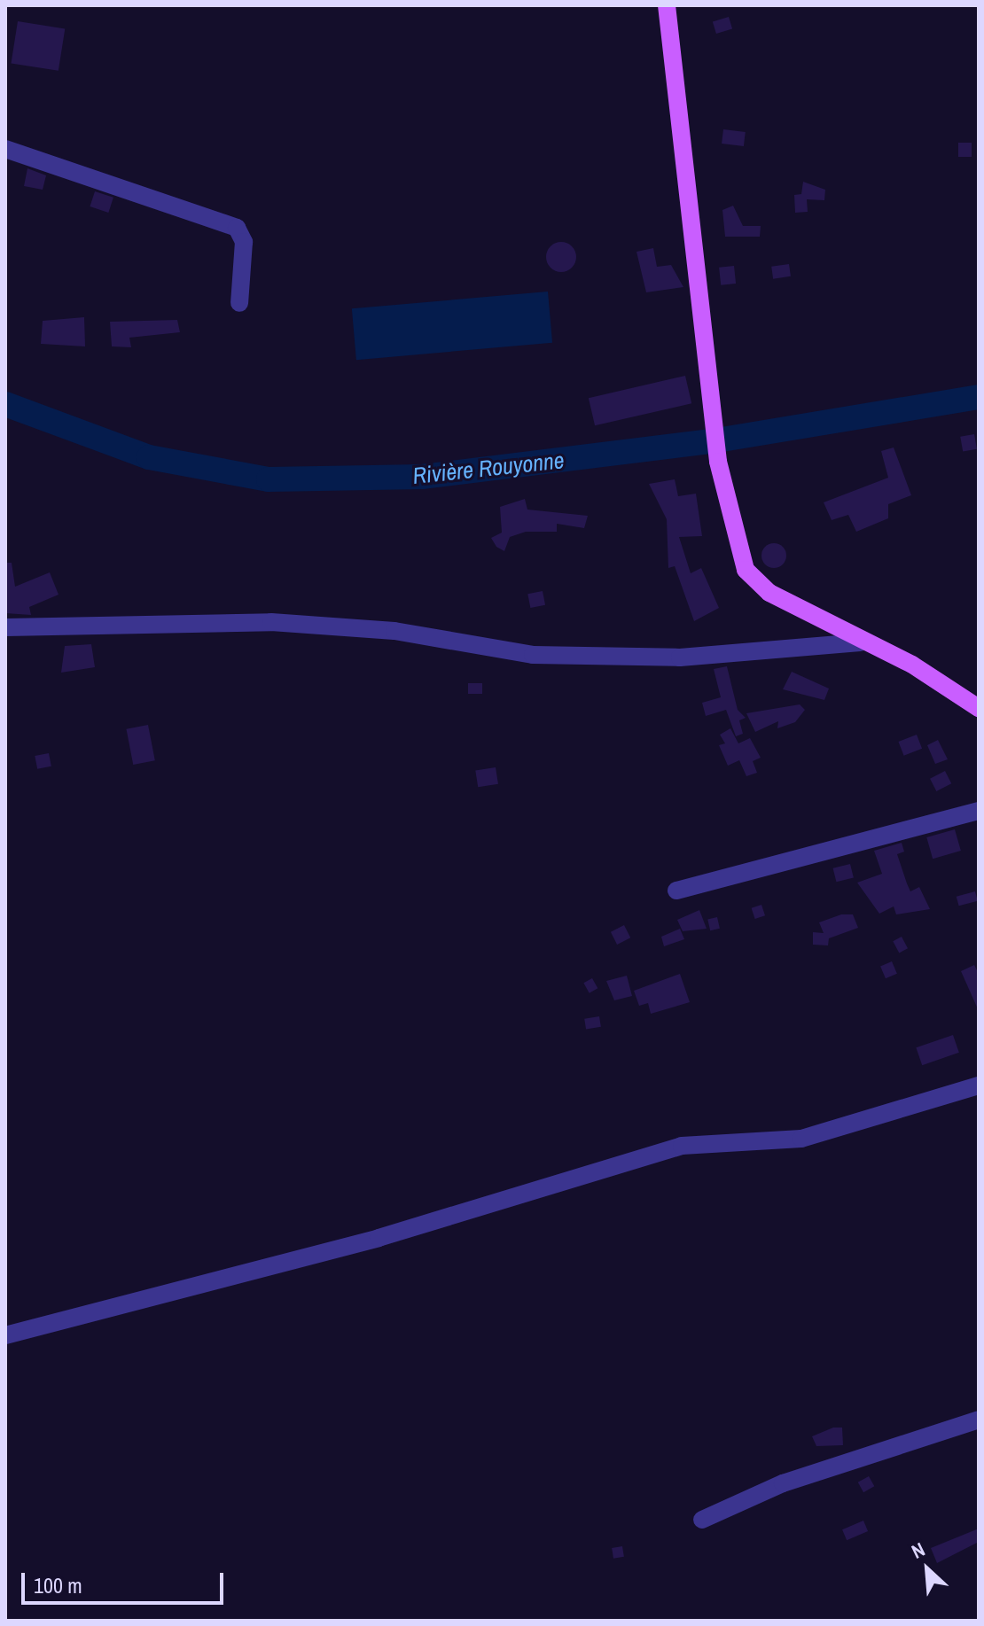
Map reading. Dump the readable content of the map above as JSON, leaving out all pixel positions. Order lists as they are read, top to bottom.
{
  "water": ["Rivière Rouyonne"],
  "scale_bar": "100 m",
  "north": "top left"
}
